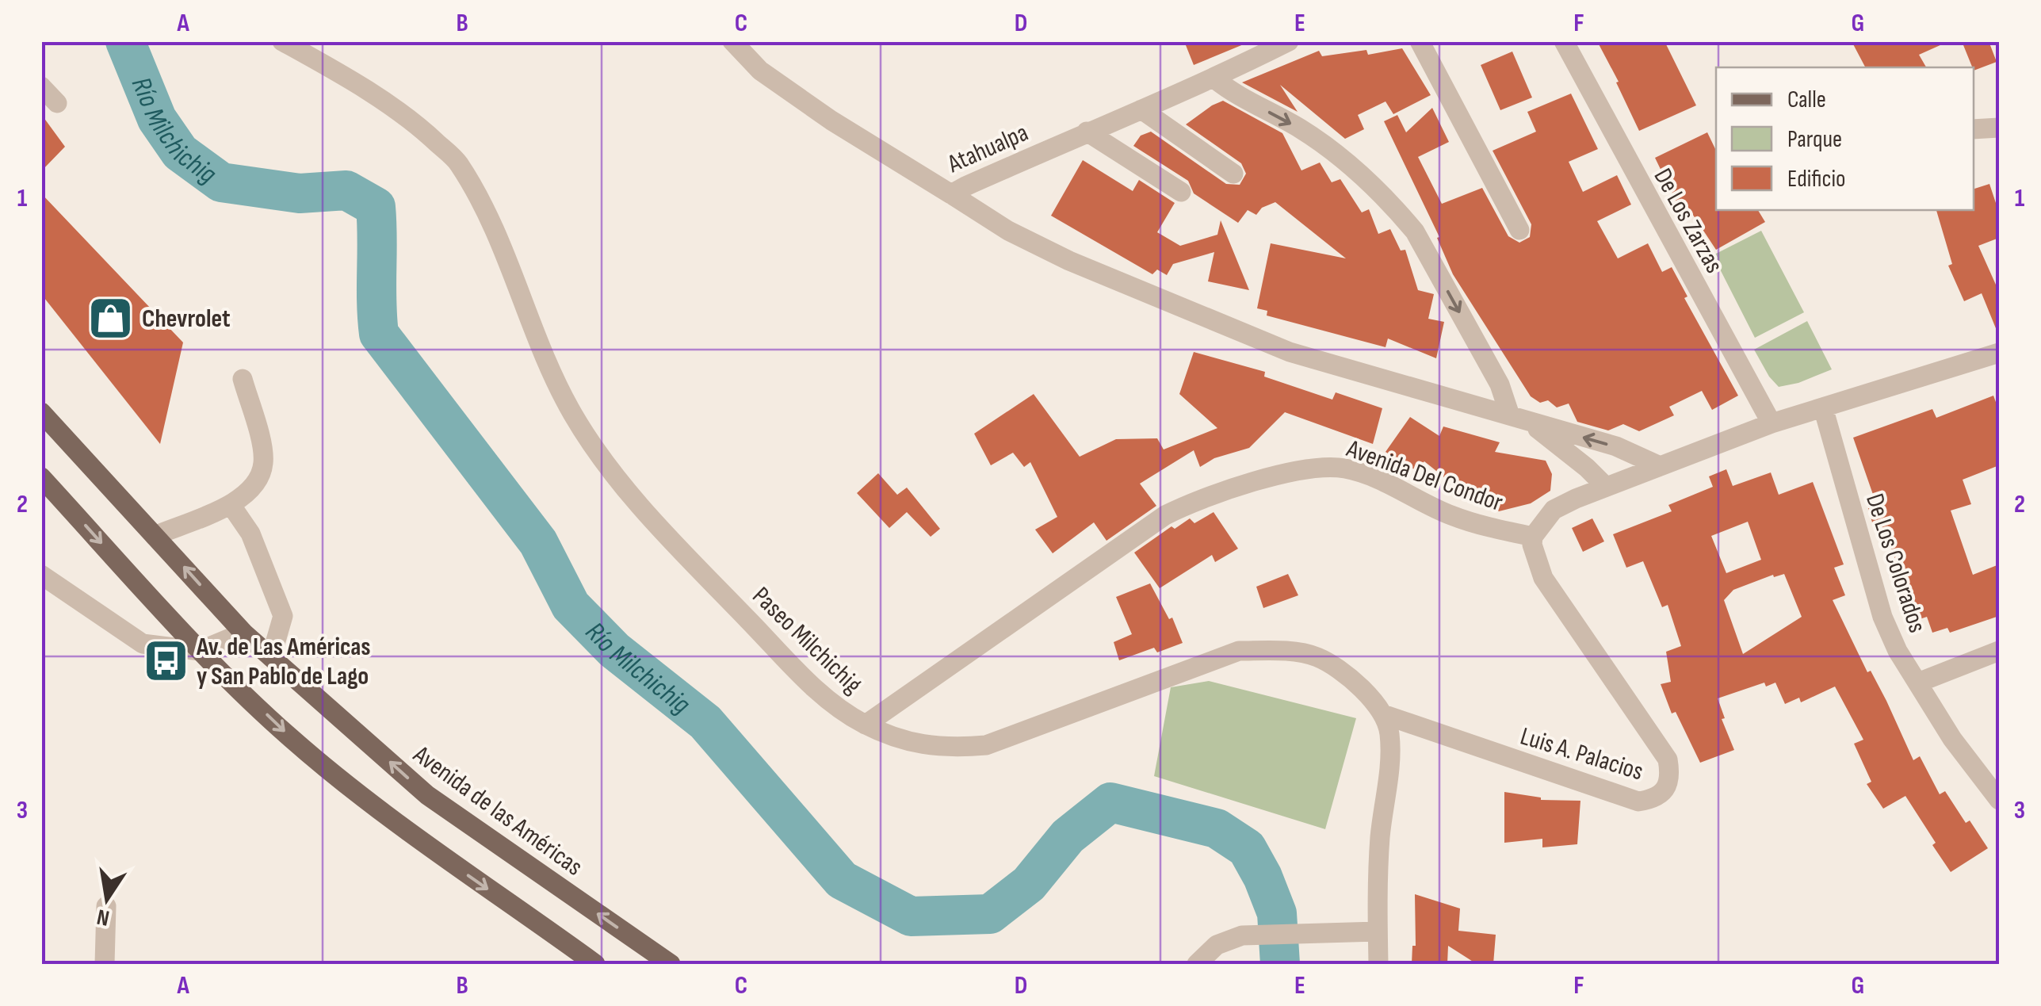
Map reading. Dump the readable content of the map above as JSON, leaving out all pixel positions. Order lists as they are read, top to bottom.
{
  "streets": {
    "main road": ["Avenida de las Américas"],
    "street": [
      "Atahualpa",
      "De Los Zarzas",
      "Avenida Del Condor",
      "De Los Colorados",
      "Paseo Milchichig",
      "Luis A. Palacios"
    ]
  },
  "crossings": [
    ["Avenida Del Condor", "Paseo Milchichig"],
    ["Avenida Del Condor", "Luis A. Palacios"],
    ["Paseo Milchichig", "Luis A. Palacios"]
  ],
  "water": ["Río Milchichig"],
  "places": {
    "shop": ["Chevrolet"],
    "bus stop": ["Av. de Las Américas y San Pablo de Lago"]
  },
  "legend": ["Calle", "Parque", "Edificio"],
  "north": "bottom",
  "grid": {
    "columns": [
      "A",
      "B",
      "C",
      "D",
      "E",
      "F",
      "G"
    ],
    "rows": ["1", "2", "3"]
  }
}
